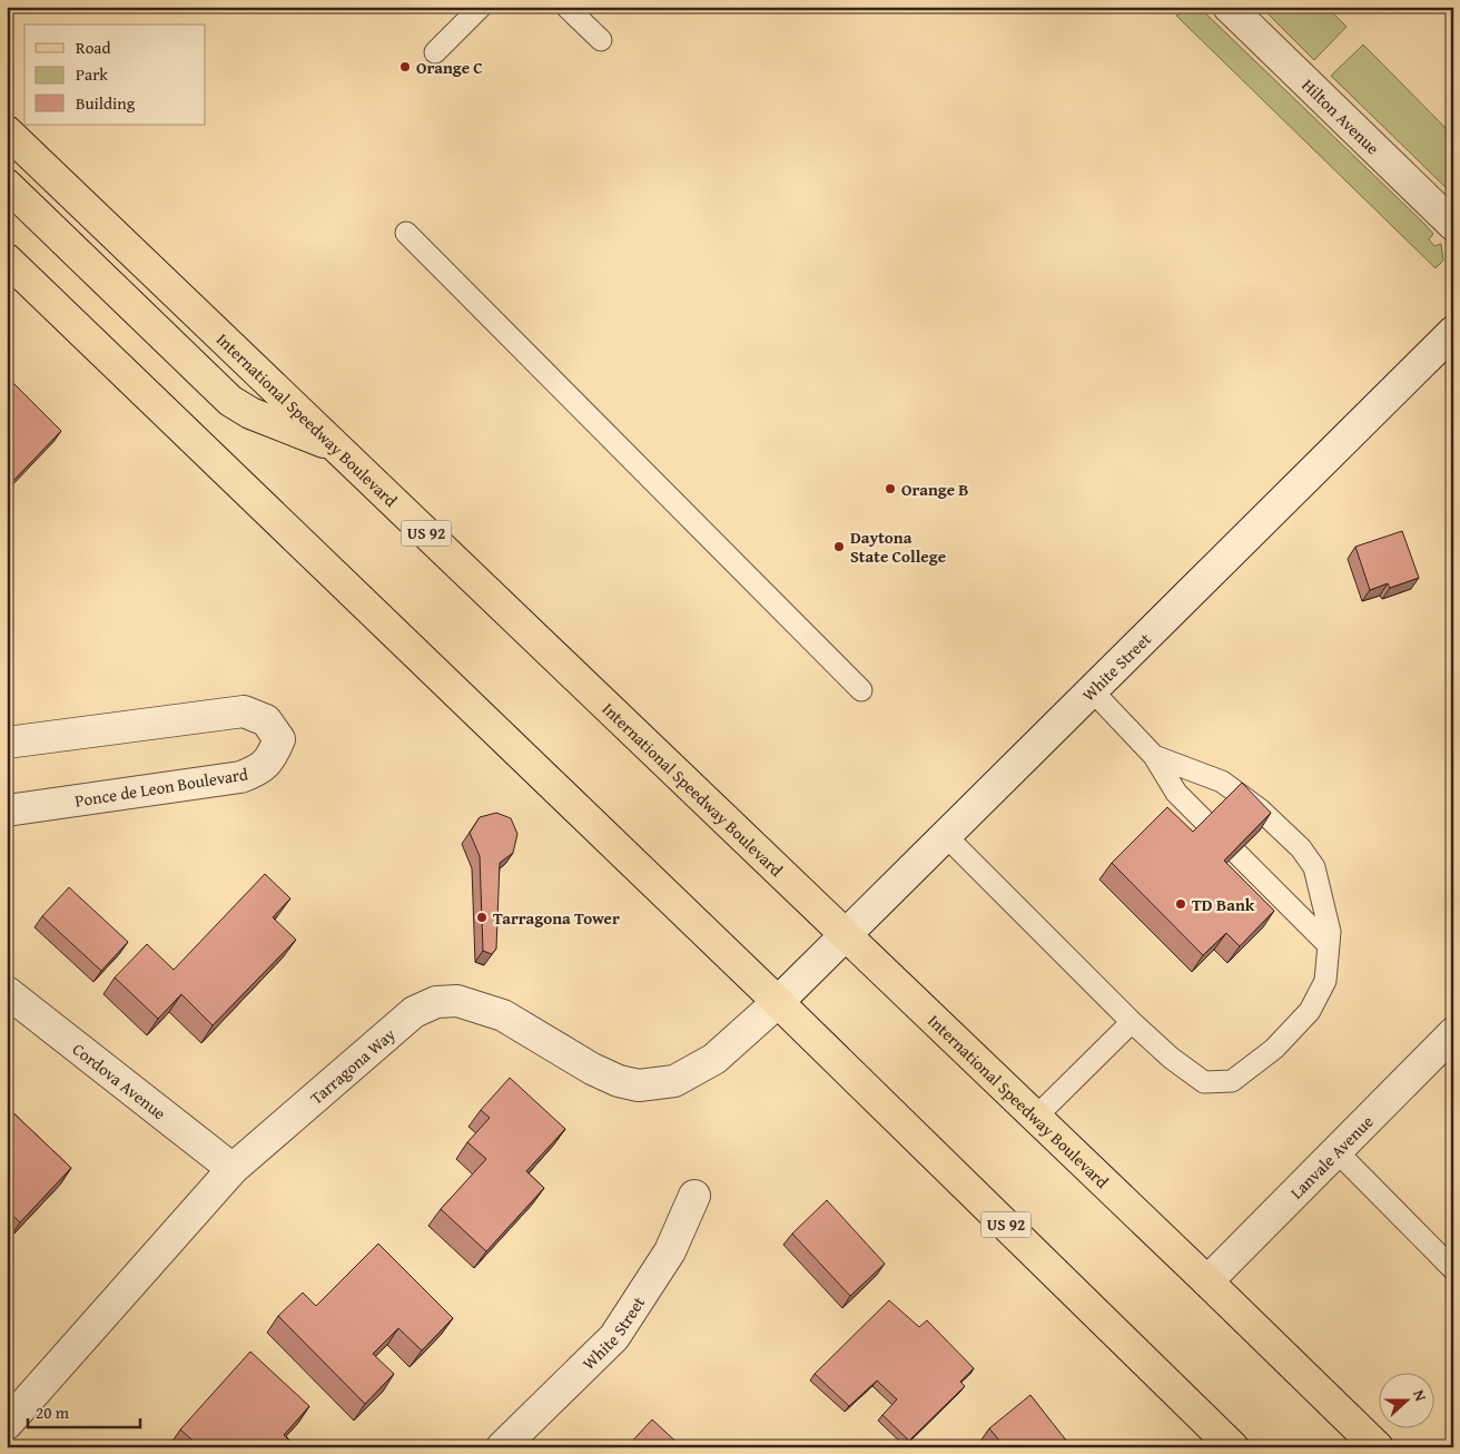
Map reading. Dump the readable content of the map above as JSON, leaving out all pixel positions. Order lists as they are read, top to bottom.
{
  "streets": {
    "main road": ["International Speedway Boulevard", "US 92"],
    "street": [
      "Hilton Avenue",
      "White Street",
      "Ponce de Leon Boulevard",
      "Tarragona Way",
      "Cordova Avenue",
      "Lanvale Avenue"
    ]
  },
  "crossings": [
    ["International Speedway Boulevard", "White Street"],
    ["International Speedway Boulevard", "Lanvale Avenue"],
    ["US 92", "White Street"],
    ["US 92", "Tarragona Way"],
    ["White Street", "Tarragona Way"],
    ["Tarragona Way", "Cordova Avenue"]
  ],
  "places": [
    "Orange C",
    "Orange B",
    "Daytona State College",
    "TD Bank",
    "Tarragona Tower"
  ],
  "legend": ["Road", "Park", "Building"],
  "scale_bar": "20 m",
  "north": "right"
}
